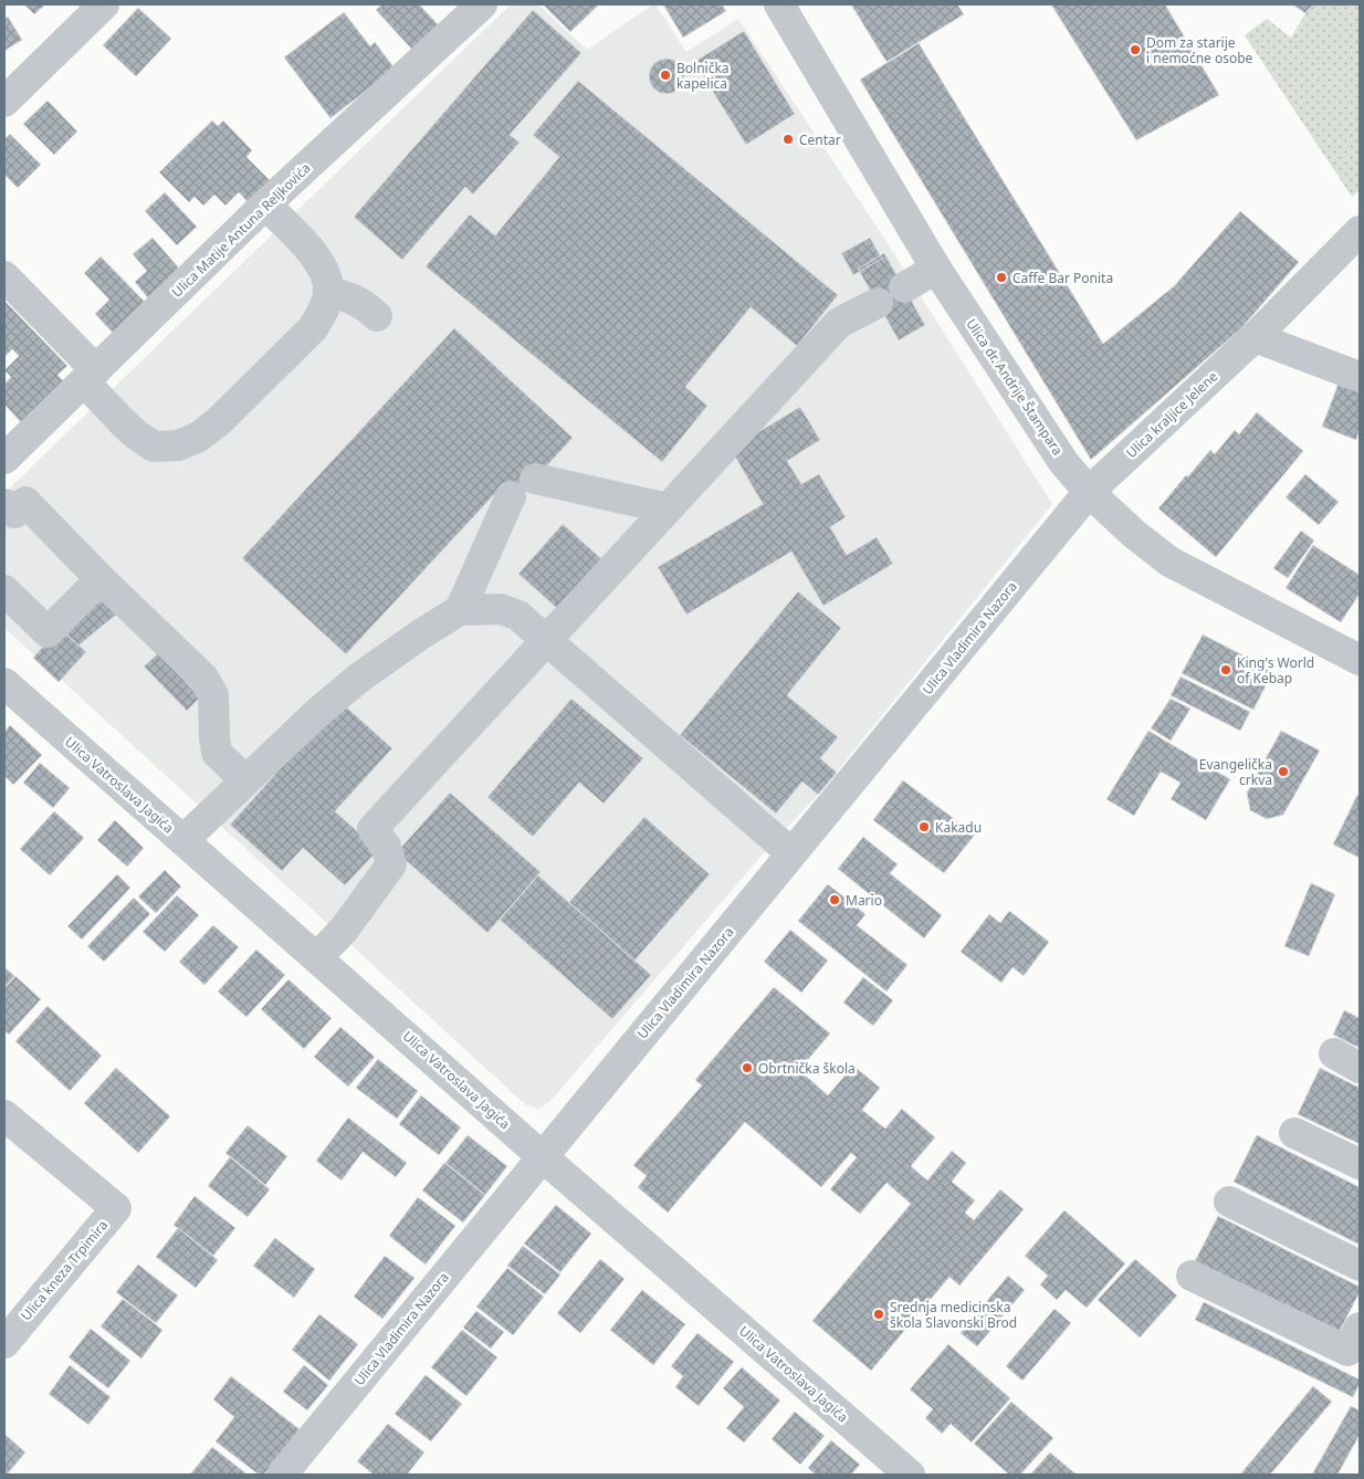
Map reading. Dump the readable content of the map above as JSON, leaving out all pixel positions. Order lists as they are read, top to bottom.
{
  "streets": {
    "street": [
      "Ulica Matije Antuna Reljkovića",
      "Ulica dr. Andrije Štampara",
      "Ulica kraljice Jelene",
      "Ulica Vladimira Nazora",
      "Ulica Vatroslava Jagića",
      "Ulica kneza Trpimira"
    ]
  },
  "crossings": [
    ["Ulica dr. Andrije Štampara", "Ulica kraljice Jelene"],
    ["Ulica dr. Andrije Štampara", "Ulica Vladimira Nazora"],
    ["Ulica kraljice Jelene", "Ulica Vladimira Nazora"],
    ["Ulica Vladimira Nazora", "Ulica Vatroslava Jagića"]
  ],
  "places": [
    "Dom za starije i nemoćne osobe",
    "Bolnička kapelica",
    "Centar",
    "Caffe Bar Ponita",
    "King's World of Kebap",
    "Evangelička crkva",
    "Kakadu",
    "Mario",
    "Obrtnička škola",
    "Srednja medicinska škola Slavonski Brod"
  ]
}
